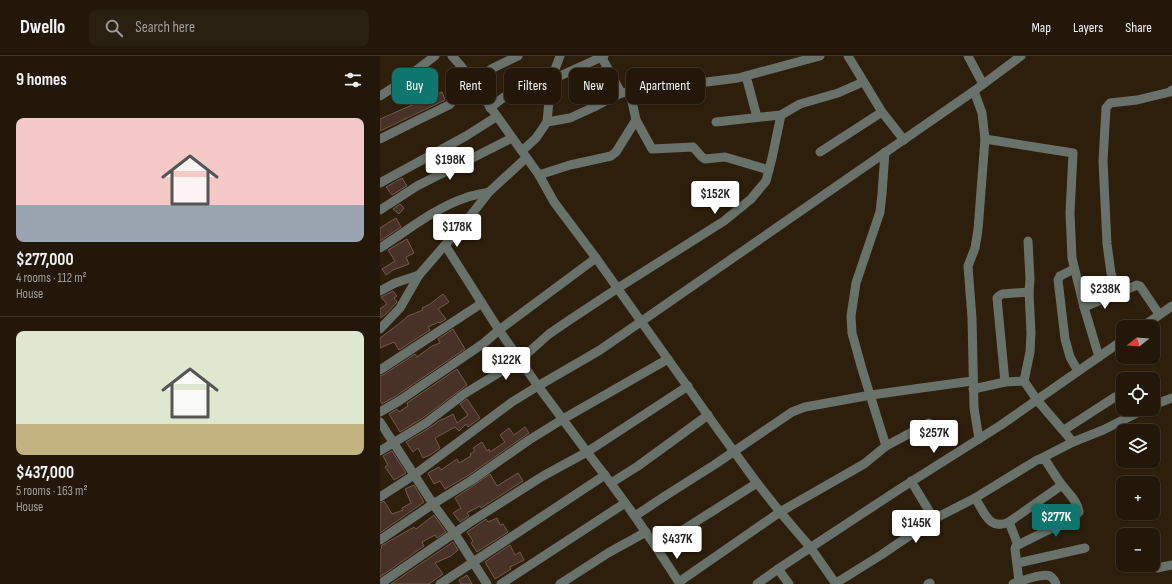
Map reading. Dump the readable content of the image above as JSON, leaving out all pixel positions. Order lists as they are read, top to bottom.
{
  "north": "left",
  "page": {
    "header": "Dwello",
    "search": "Search here",
    "nav": ["Map", "Layers", "Share"],
    "heading": "9 homes",
    "chip": [
      "Buy",
      "Rent",
      "Filters",
      "New",
      "Apartment"
    ],
    "list": [
      {
        "name": "$277,000",
        "note": "4 rooms · 112 m² · House"
      },
      {
        "name": "$437,000",
        "note": "5 rooms · 163 m² · House"
      }
    ],
    "price": [
      "$198K",
      "$152K",
      "$178K",
      "$238K",
      "$122K",
      "$257K",
      "$277K",
      "$145K",
      "$437K"
    ],
    "map_buttons": ["+", "−"]
  }
}
